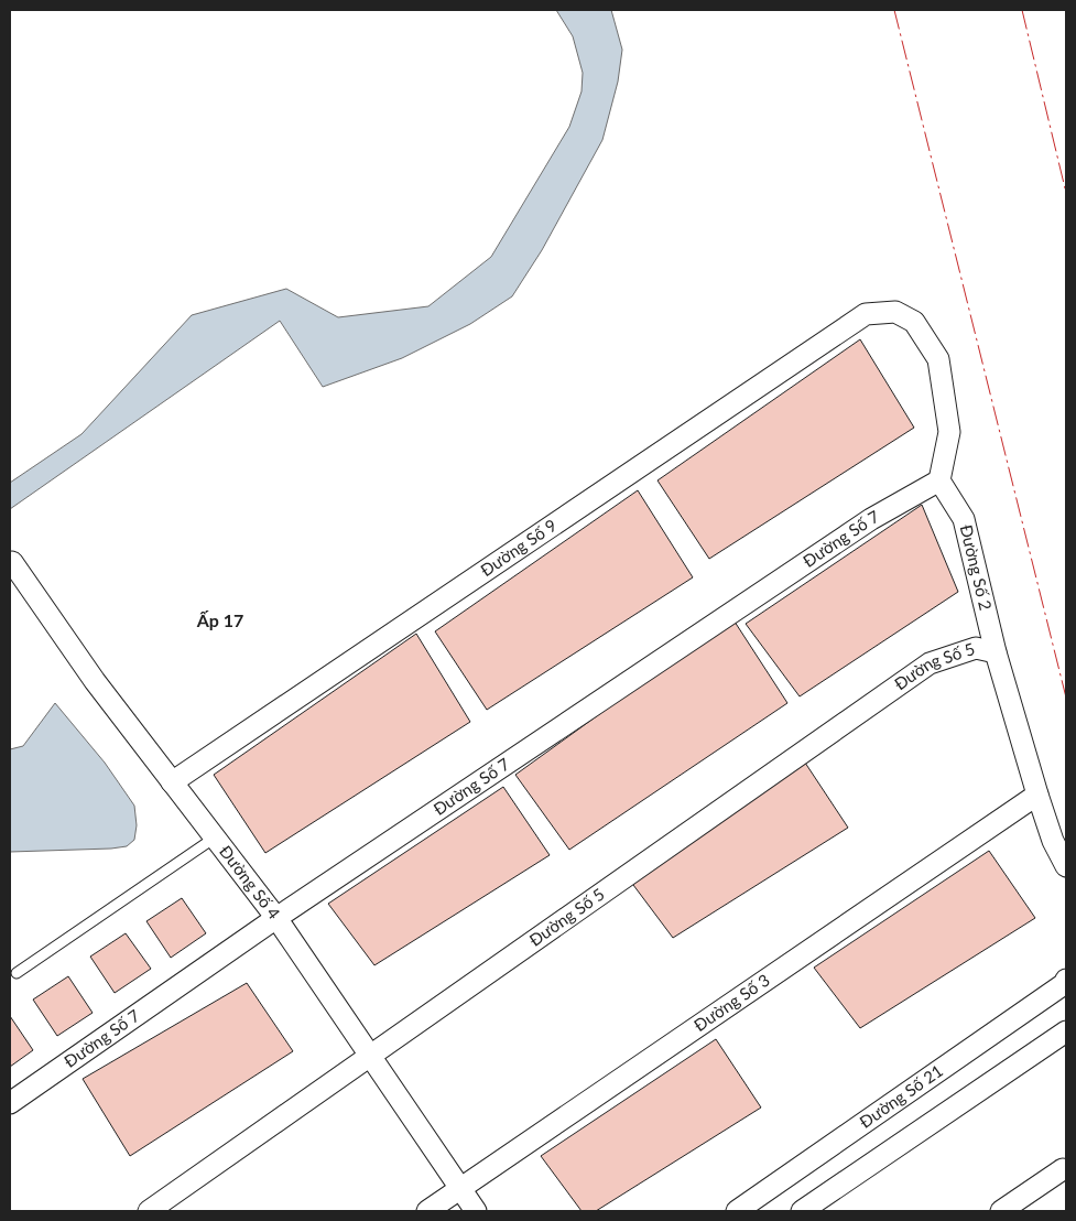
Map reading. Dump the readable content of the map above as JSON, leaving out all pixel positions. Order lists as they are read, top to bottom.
{
  "streets": {
    "street": [
      "Đường Số 7",
      "Đường Số 9",
      "Đường Số 2",
      "Đường Số 5",
      "Đường Số 4",
      "Đường Số 3",
      "Đường Số 21"
    ]
  },
  "crossings": [
    ["Đường Số 7", "Đường Số 9"],
    ["Đường Số 7", "Đường Số 2"],
    ["Đường Số 7", "Đường Số 4"],
    ["Đường Số 9", "Đường Số 2"],
    ["Đường Số 9", "Đường Số 4"],
    ["Đường Số 2", "Đường Số 5"],
    ["Đường Số 2", "Đường Số 3"],
    ["Đường Số 5", "Đường Số 4"],
    ["Đường Số 4", "Đường Số 3"]
  ],
  "districts": ["Ấp 17"]
}
